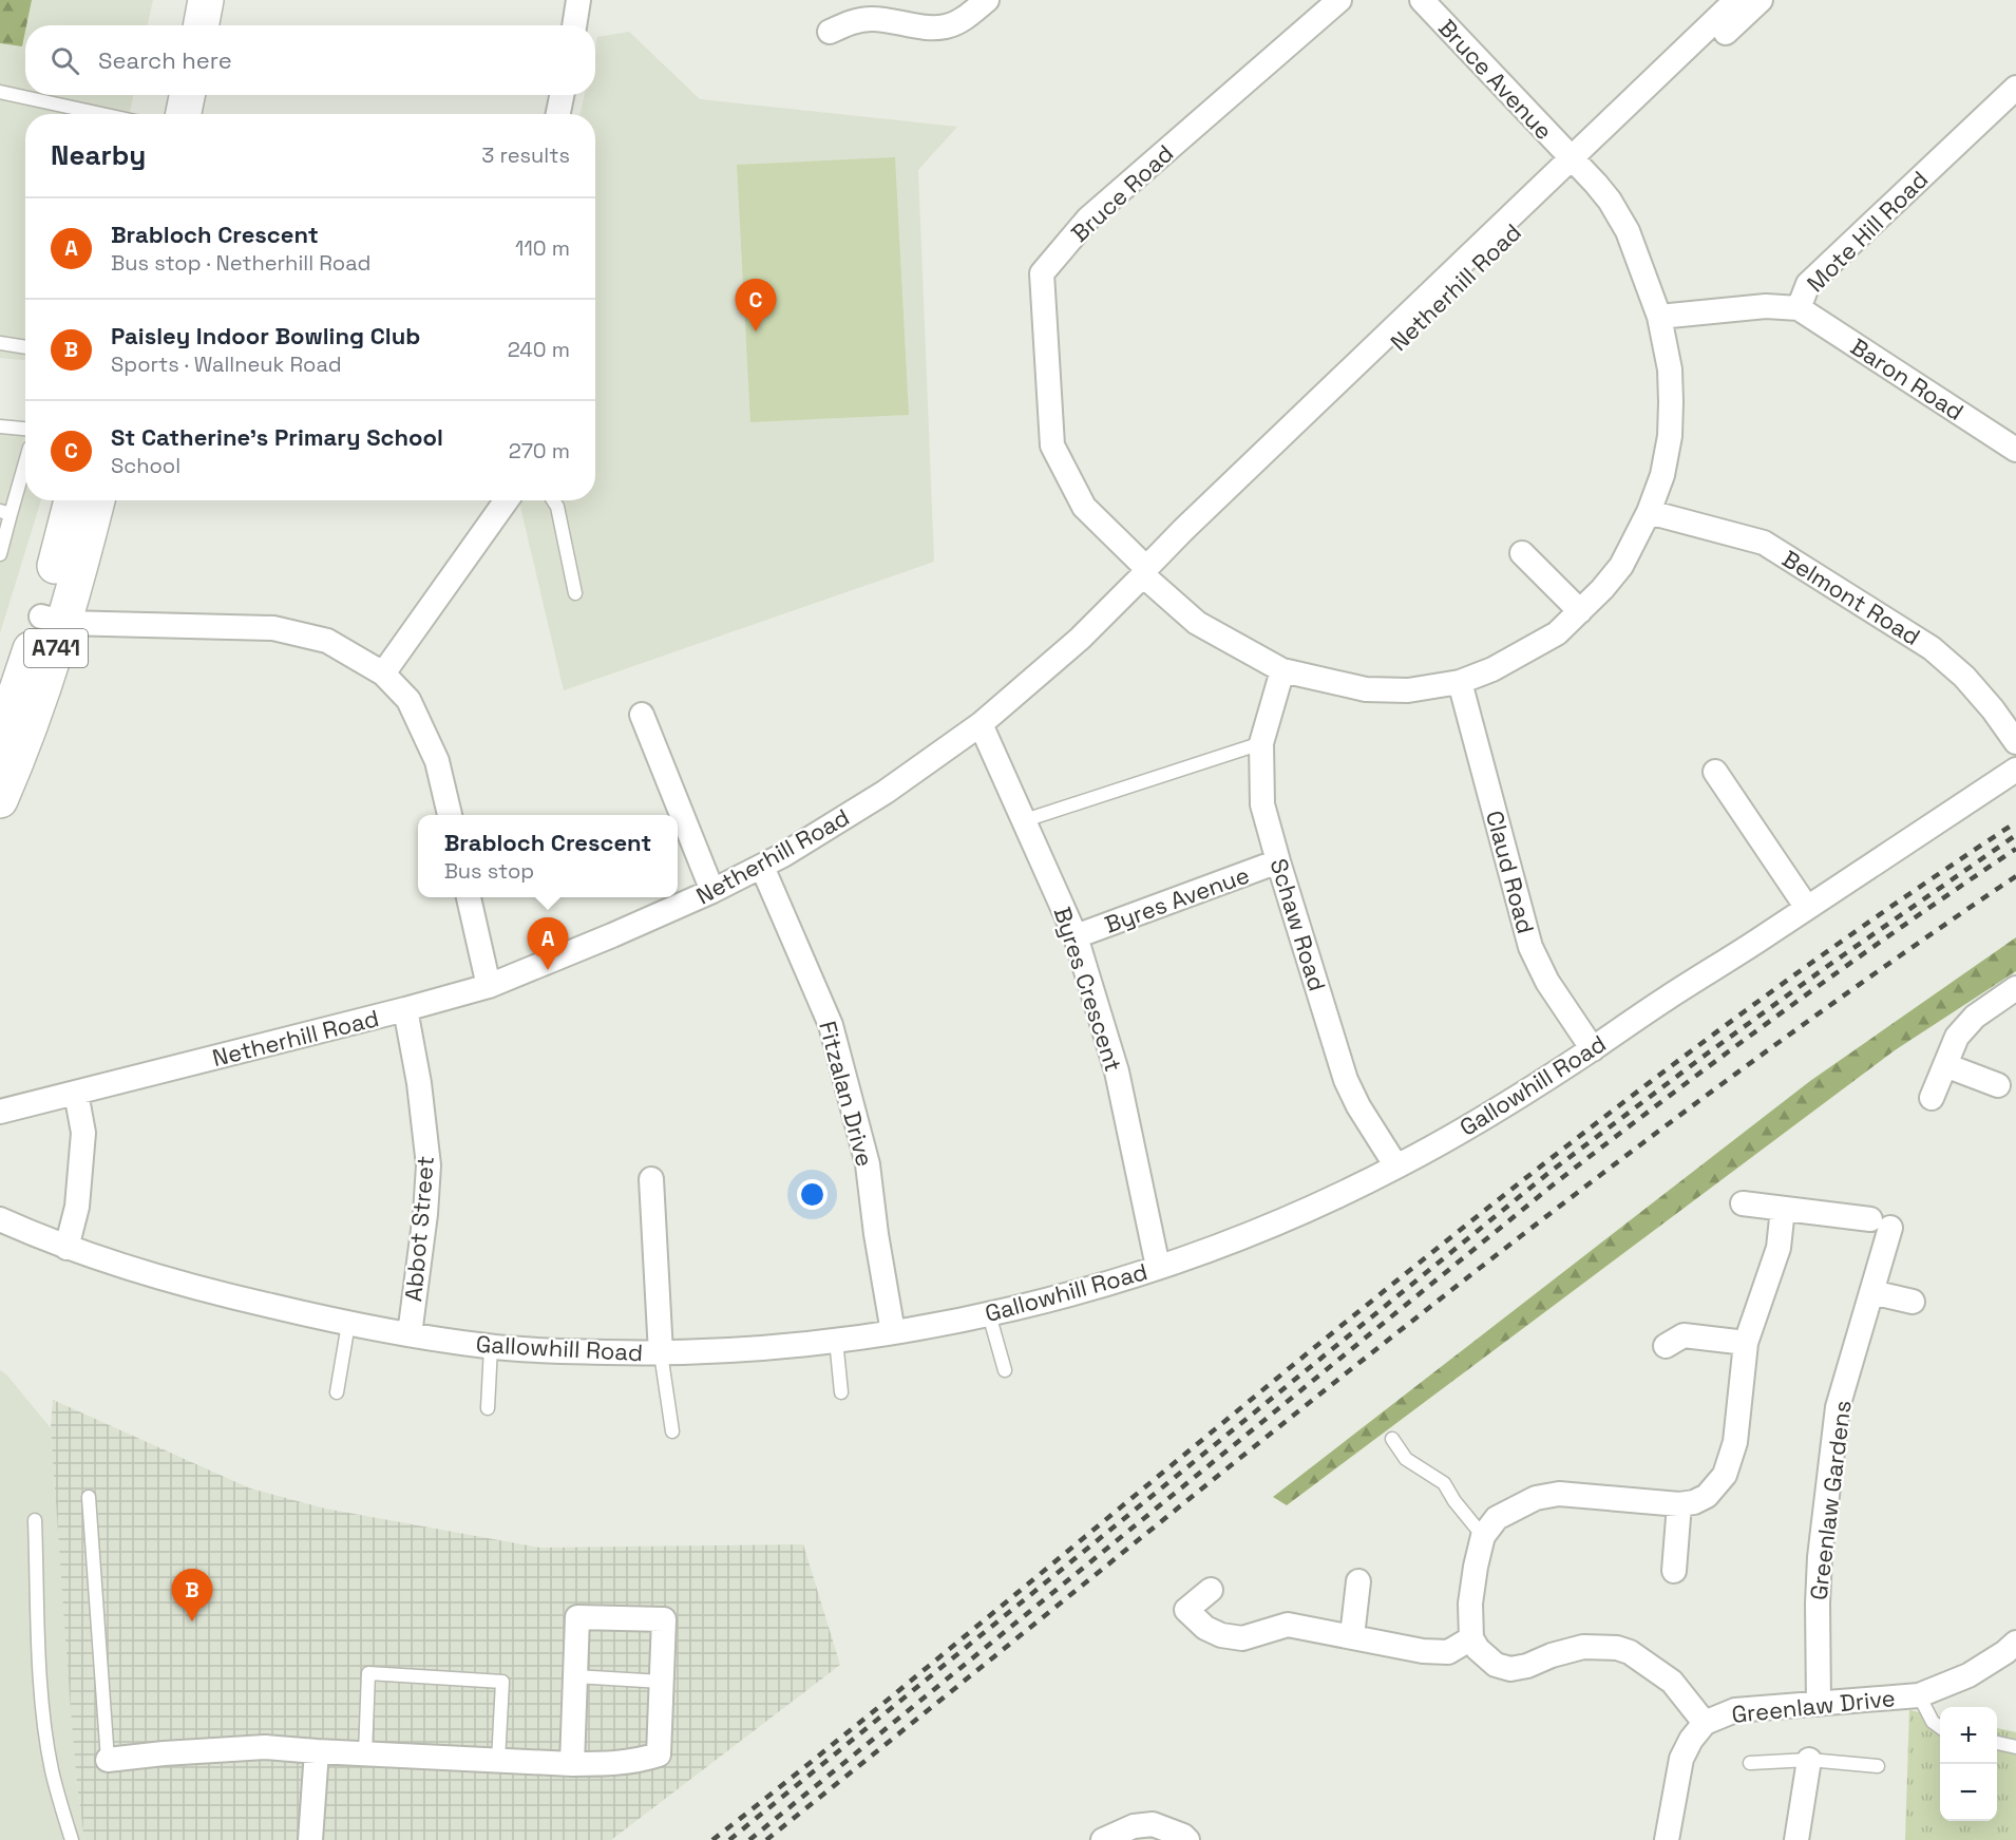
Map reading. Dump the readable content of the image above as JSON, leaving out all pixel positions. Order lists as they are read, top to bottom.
{
  "streets": {
    "main road": ["A741"],
    "street": [
      "Bruce Avenue",
      "Bruce Road",
      "Mote Hill Road",
      "Netherhill Road",
      "Baron Road",
      "Belmont Road",
      "Claud Road",
      "Byres Avenue",
      "Schaw Road",
      "Byres Crescent",
      "Gallowhill Road",
      "Fitzalan Drive",
      "Abbot Street",
      "Greenlaw Gardens",
      "Greenlaw Drive"
    ]
  },
  "crossings": [
    ["Bruce Avenue", "Bruce Road"],
    ["Bruce Avenue", "Mote Hill Road"],
    ["Bruce Avenue", "Netherhill Road"],
    ["Bruce Avenue", "Belmont Road"],
    ["Bruce Road", "Netherhill Road"],
    ["Bruce Road", "Claud Road"],
    ["Bruce Road", "Schaw Road"],
    ["Mote Hill Road", "Baron Road"],
    ["Netherhill Road", "Byres Crescent"],
    ["Netherhill Road", "Fitzalan Drive"],
    ["Netherhill Road", "Abbot Street"],
    ["Claud Road", "Gallowhill Road"],
    ["Byres Avenue", "Schaw Road"],
    ["Byres Avenue", "Byres Crescent"],
    ["Schaw Road", "Gallowhill Road"],
    ["Byres Crescent", "Gallowhill Road"],
    ["Gallowhill Road", "Fitzalan Drive"],
    ["Gallowhill Road", "Abbot Street"],
    ["Greenlaw Gardens", "Greenlaw Drive"]
  ],
  "page": {
    "search": "Search here",
    "heading": ["Nearby", "3 results"],
    "list": [
      {
        "mark": "A",
        "name": "Brabloch Crescent",
        "note": "Bus stop · Netherhill Road",
        "value": "110 m"
      },
      {
        "mark": "B",
        "name": "Paisley Indoor Bowling Club",
        "note": "Sports · Wallneuk Road",
        "value": "240 m"
      },
      {
        "mark": "C",
        "name": "St Catherine's Primary School",
        "note": "School",
        "value": "270 m"
      }
    ],
    "pins": ["C", "A", "B"],
    "popup": ["Brabloch Crescent", "Bus stop"],
    "map_buttons": ["+", "−"]
  }
}
